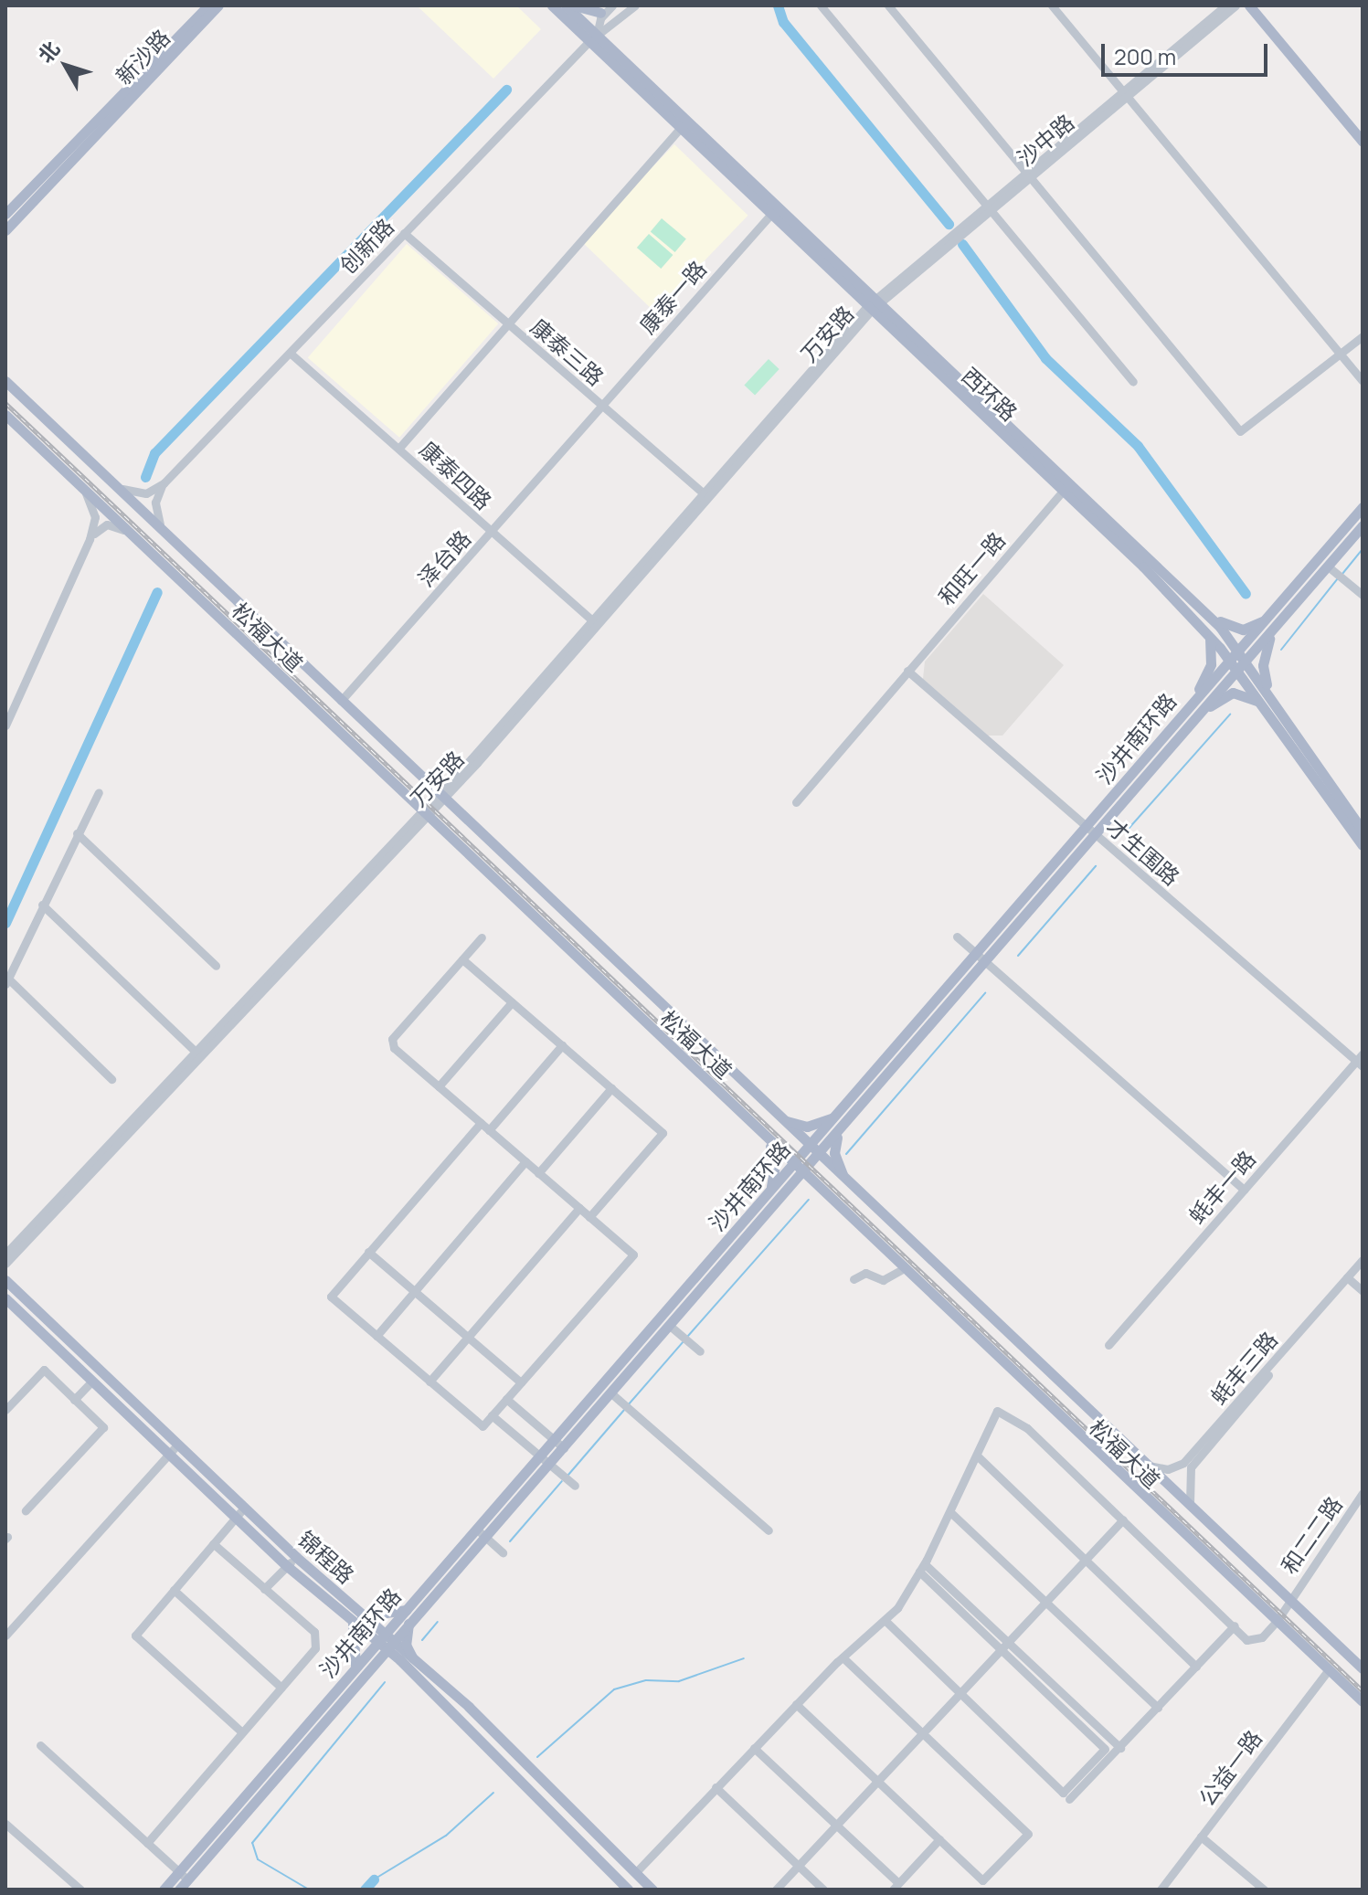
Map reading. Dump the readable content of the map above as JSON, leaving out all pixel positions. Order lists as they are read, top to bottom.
{
  "streets": {
    "main road": [
      "新沙路",
      "西环路",
      "松福大道",
      "沙井南环路",
      "锦程路"
    ],
    "street": [
      "沙中路",
      "创新路",
      "康泰一路",
      "万安路",
      "康泰三路",
      "康泰四路",
      "泽台路",
      "和旺一路",
      "才生围路",
      "蚝丰一路",
      "蚝丰三路",
      "和二二路",
      "公益一路"
    ]
  },
  "crossings": [
    ["沙中路", "万安路"],
    ["沙中路", "西环路"],
    ["创新路", "康泰三路"],
    ["创新路", "西环路"],
    ["创新路", "康泰四路"],
    ["康泰一路", "康泰三路"],
    ["康泰一路", "西环路"],
    ["康泰一路", "泽台路"],
    ["万安路", "康泰三路"],
    ["万安路", "西环路"],
    ["万安路", "康泰四路"],
    ["万安路", "松福大道"],
    ["康泰三路", "泽台路"],
    ["西环路", "和旺一路"],
    ["西环路", "沙井南环路"],
    ["康泰四路", "泽台路"],
    ["泽台路", "松福大道"],
    ["和旺一路", "才生围路"],
    ["松福大道", "沙井南环路"],
    ["松福大道", "蚝丰三路"],
    ["松福大道", "和二二路"],
    ["松福大道", "公益一路"],
    ["沙井南环路", "才生围路"],
    ["沙井南环路", "锦程路"],
    ["才生围路", "蚝丰一路"]
  ],
  "scale_bar": "200 m",
  "north": "top left"
}
